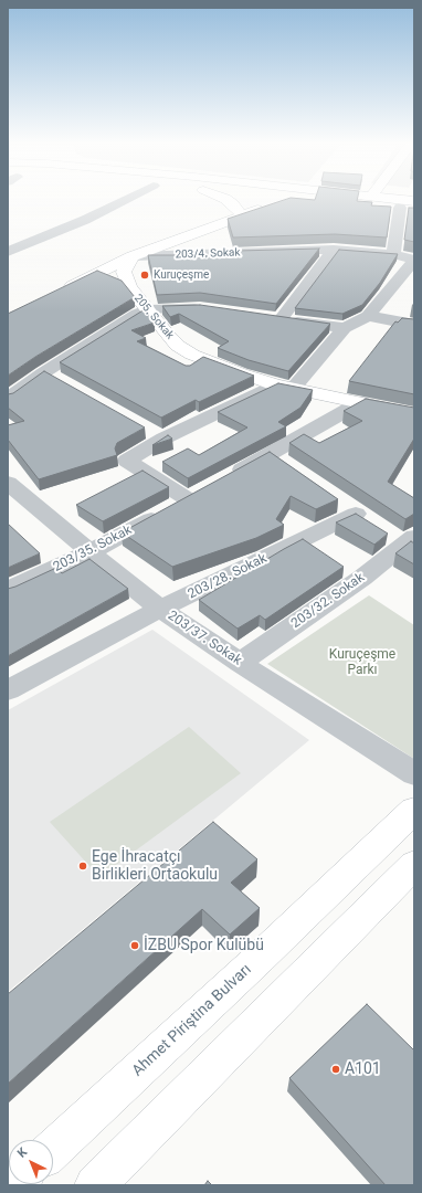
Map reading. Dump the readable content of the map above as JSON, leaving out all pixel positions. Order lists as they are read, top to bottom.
{
  "streets": {
    "main road": ["205. Sokak", "Ahmet Piriştina Bulvarı"],
    "street": [
      "203/4. Sokak",
      "203/35. Sokak",
      "203/28. Sokak",
      "203/32. Sokak",
      "203/37. Sokak"
    ]
  },
  "crossings": [
    ["203/4. Sokak", "205. Sokak"],
    ["203/35. Sokak", "203/37. Sokak"],
    ["203/28. Sokak", "203/37. Sokak"],
    ["203/32. Sokak", "203/37. Sokak"]
  ],
  "parks": ["Kuruçeşme Parkı"],
  "places": [
    "Kuruçeşme",
    "Ege İhracatçı Birlikleri Ortaokulu",
    "İZBU Spor Kulübü",
    "A101"
  ],
  "north": "top left"
}
